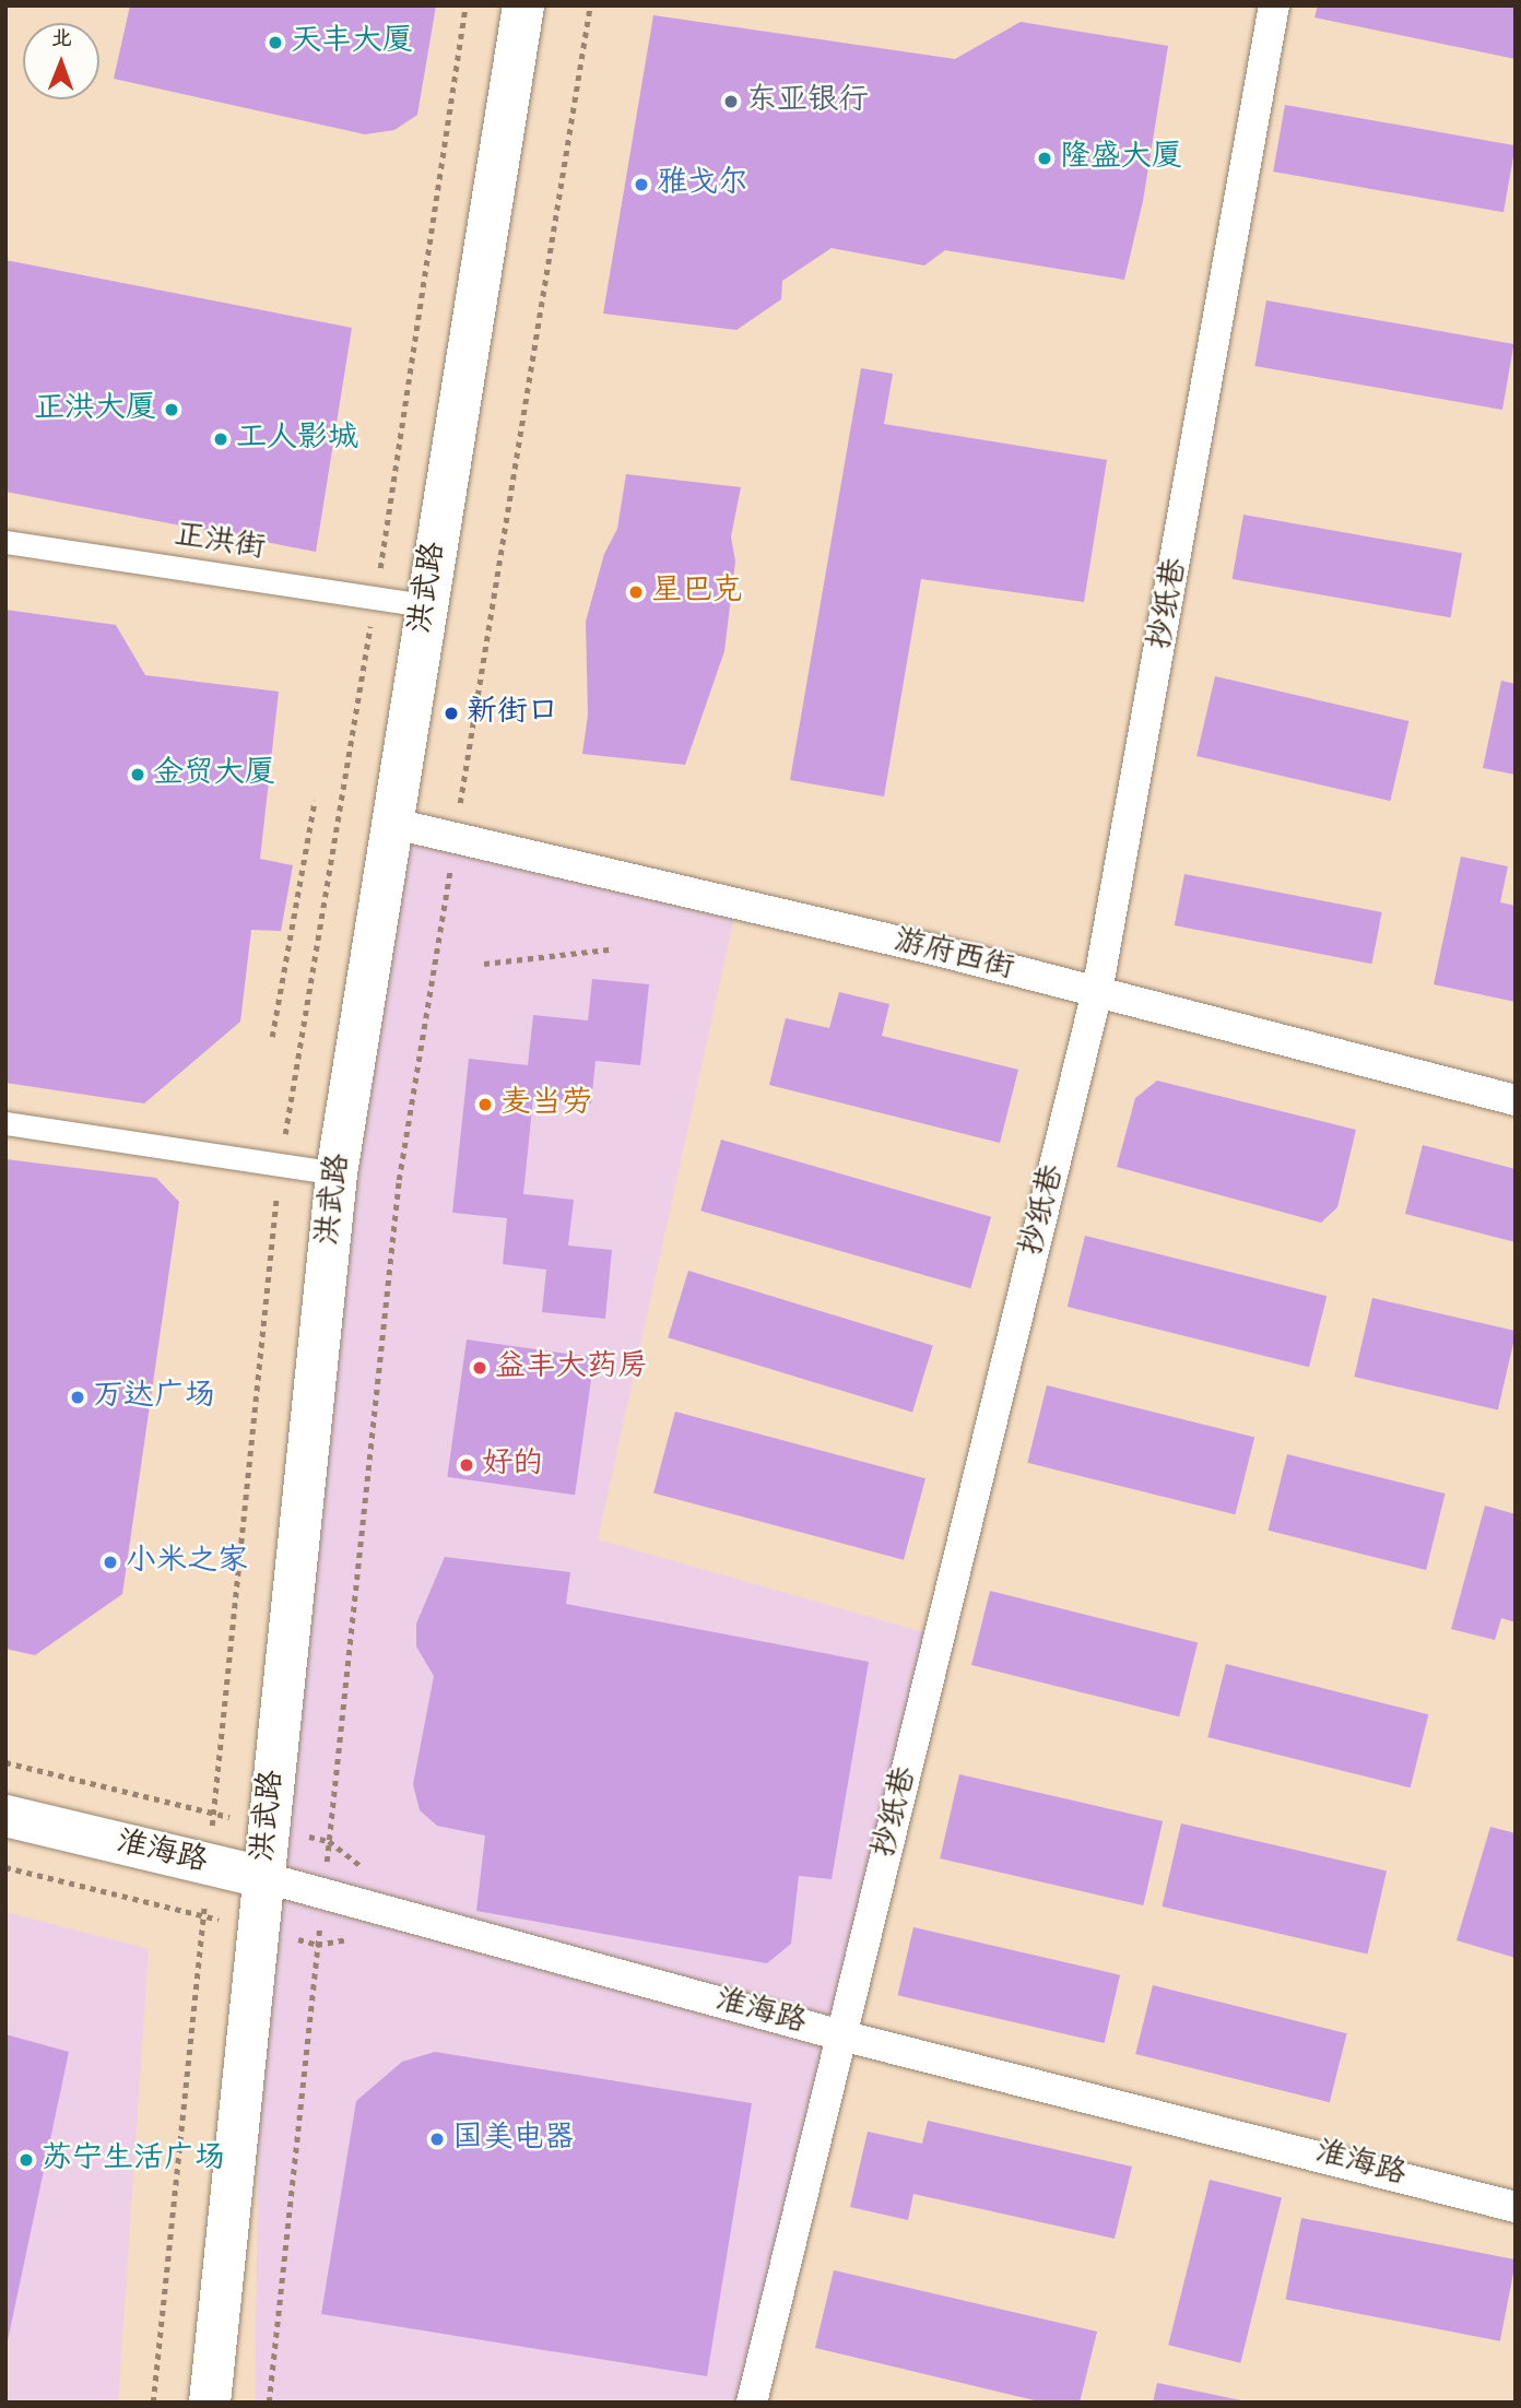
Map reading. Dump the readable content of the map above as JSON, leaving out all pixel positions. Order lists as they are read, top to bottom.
{
  "streets": {
    "main road": ["洪武路", "淮海路"],
    "street": ["正洪街", "抄纸巷", "游府西街"]
  },
  "crossings": [
    ["正洪街", "洪武路"],
    ["洪武路", "游府西街"],
    ["洪武路", "淮海路"],
    ["抄纸巷", "游府西街"],
    ["抄纸巷", "淮海路"]
  ],
  "places": [
    "天丰大厦",
    "东亚银行",
    "隆盛大厦",
    "雅戈尔",
    "正洪大厦",
    "工人影城",
    "星巴克",
    "新街口",
    "金贸大厦",
    "麦当劳",
    "益丰大药房",
    "万达广场",
    "好的",
    "小米之家",
    "国美电器",
    "苏宁生活广场"
  ],
  "north": "top"
}
